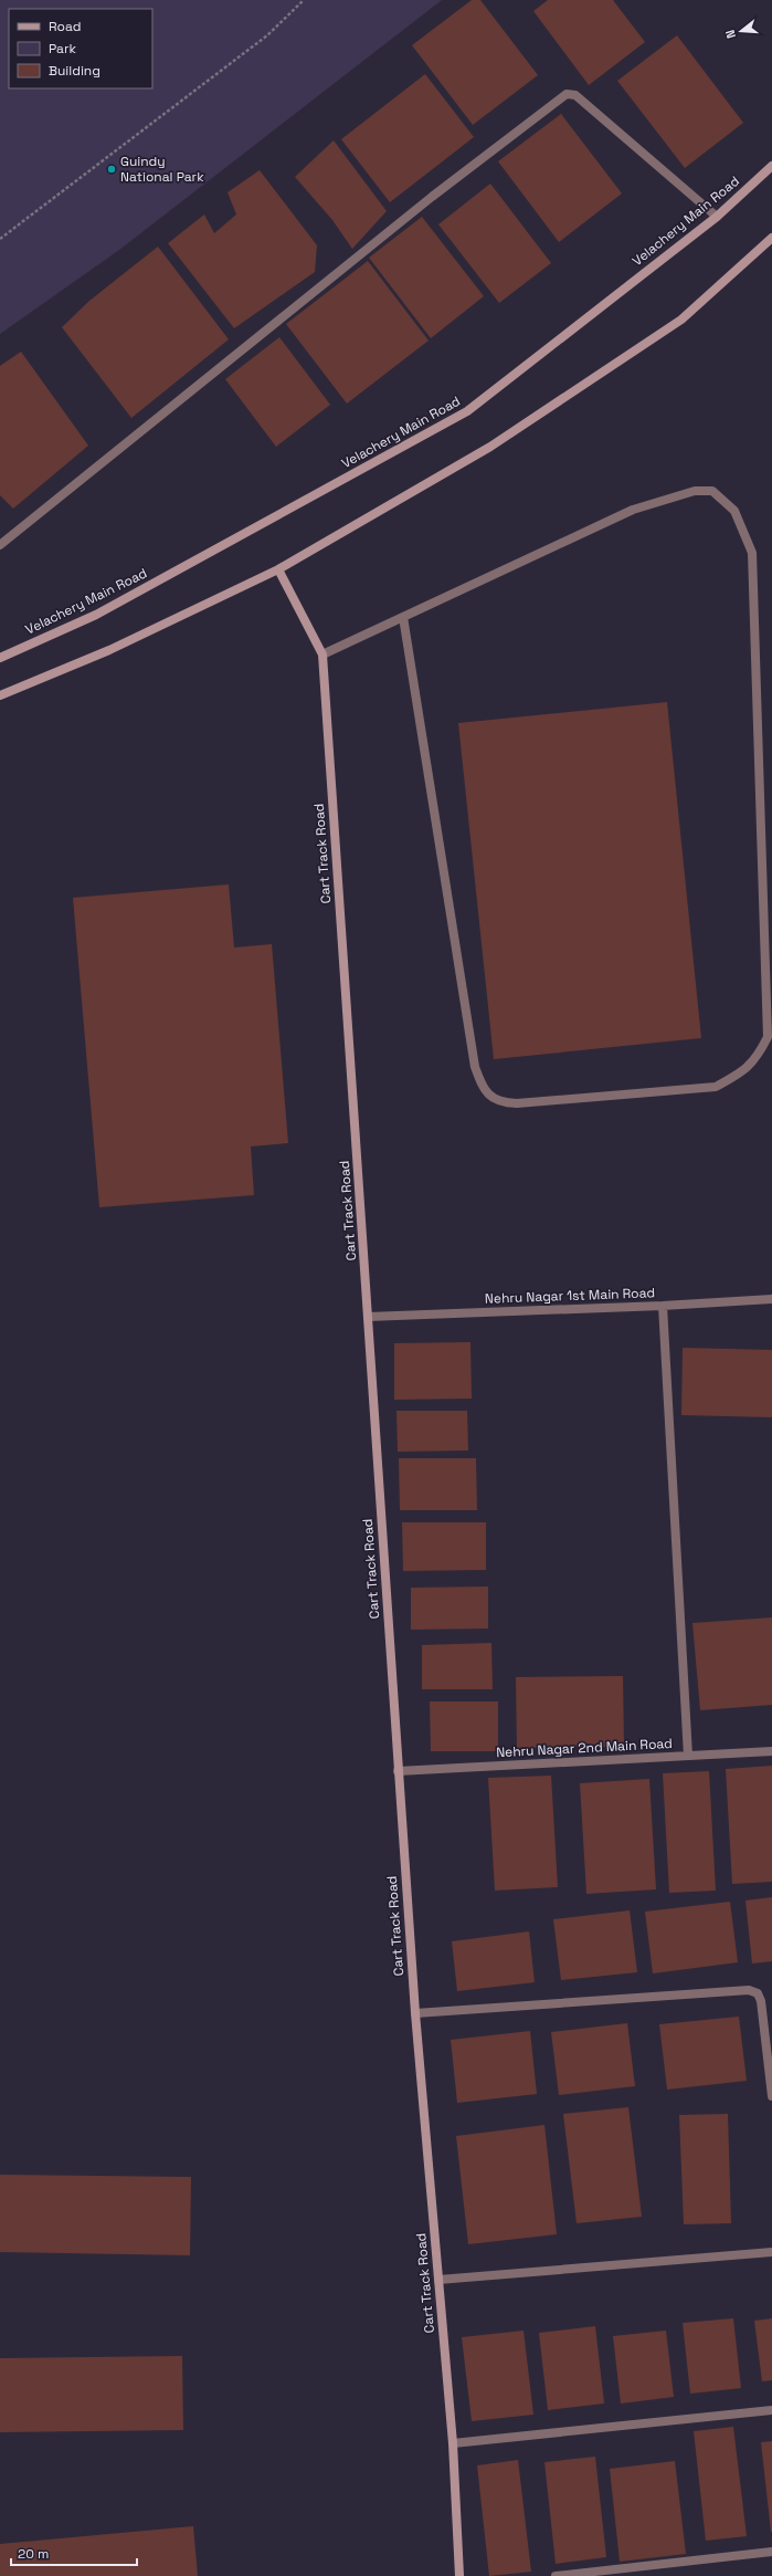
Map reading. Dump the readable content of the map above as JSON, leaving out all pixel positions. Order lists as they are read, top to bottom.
{
  "streets": {
    "street": [
      "Velachery Main Road",
      "Cart Track Road",
      "Nehru Nagar 1st Main Road",
      "Nehru Nagar 2nd Main Road"
    ]
  },
  "crossings": [
    ["Cart Track Road", "Nehru Nagar 1st Main Road"],
    ["Cart Track Road", "Nehru Nagar 2nd Main Road"]
  ],
  "places": ["Guindy National Park"],
  "legend": ["Road", "Park", "Building"],
  "scale_bar": "20 m",
  "north": "left"
}
